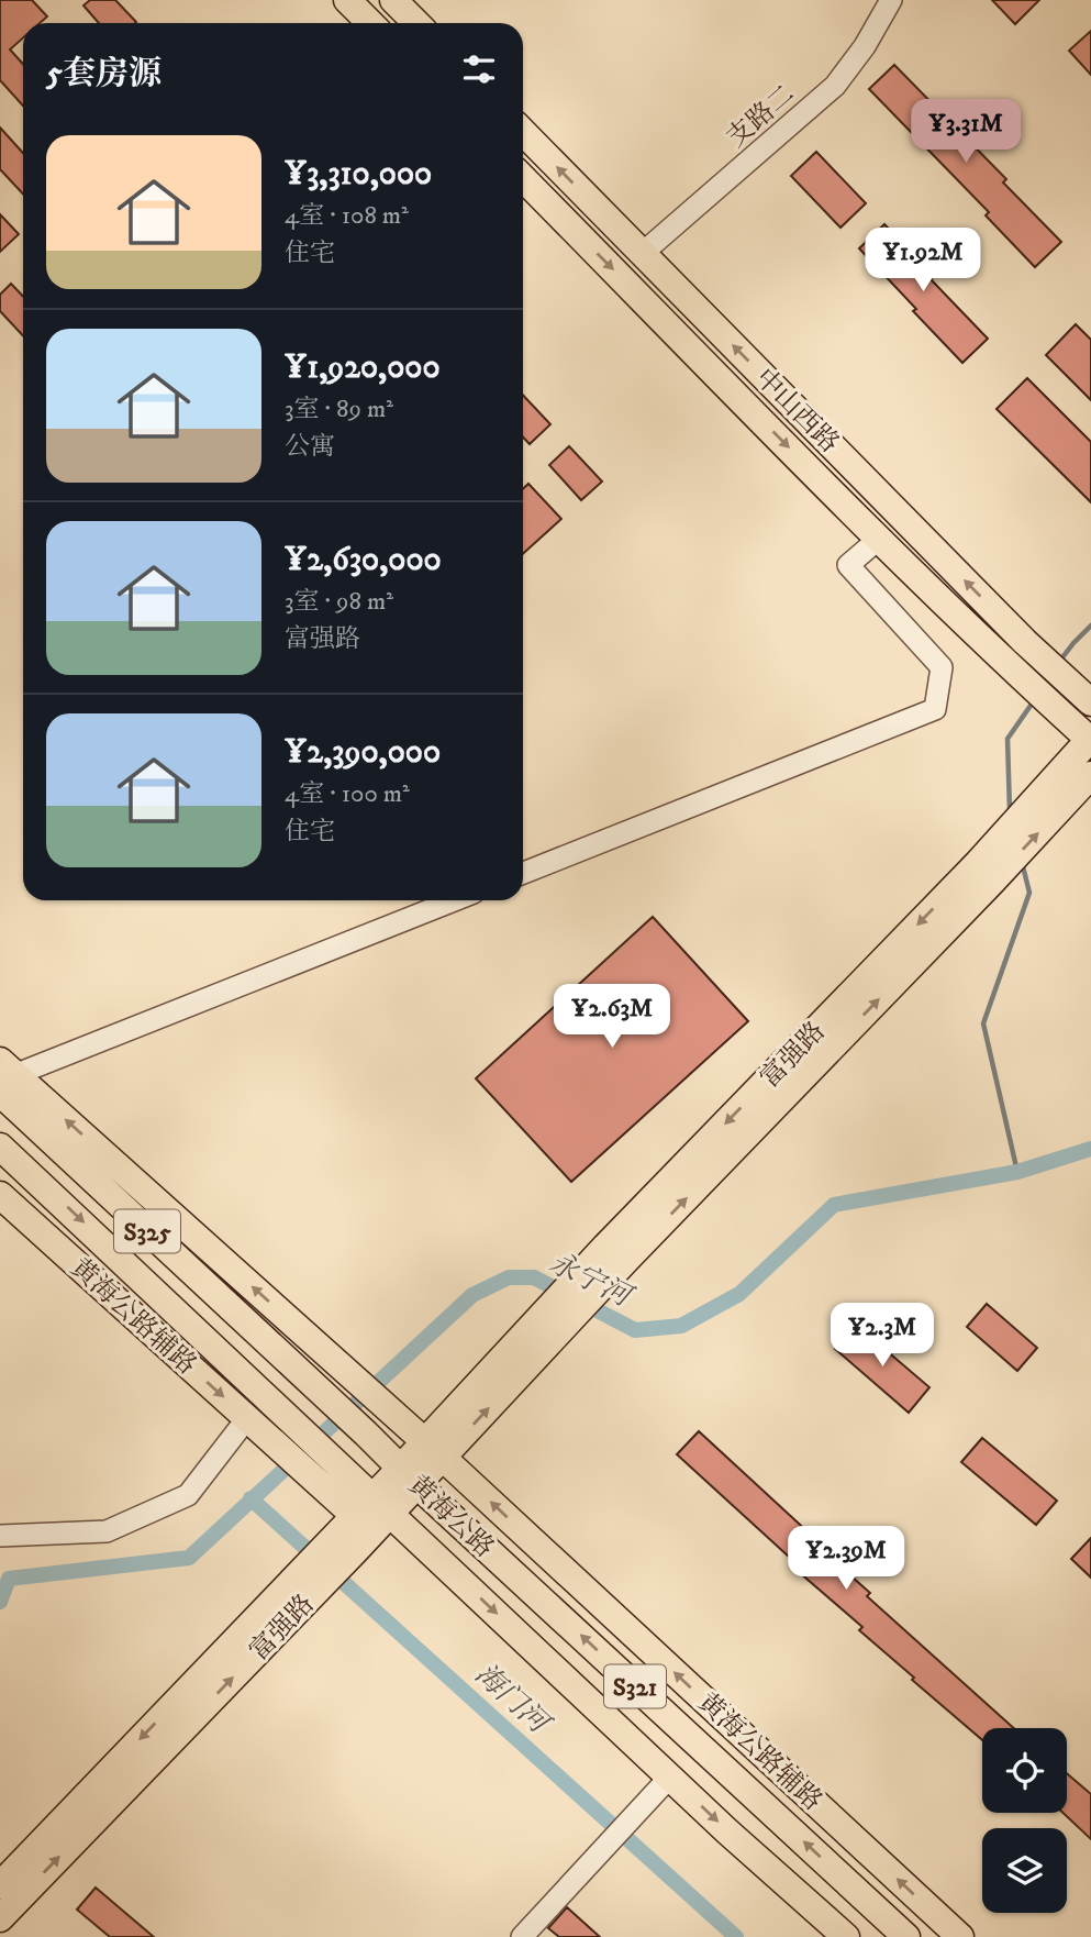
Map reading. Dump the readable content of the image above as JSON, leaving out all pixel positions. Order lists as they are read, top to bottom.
{
  "streets": {
    "main road": [
      "中山西路",
      "富强路",
      "S325",
      "黄海公路辅路",
      "黄海公路",
      "S321"
    ],
    "street": ["支路二"]
  },
  "crossings": [
    ["支路二", "中山西路"],
    ["富强路", "黄海公路辅路"],
    ["富强路", "黄海公路"],
    ["黄海公路辅路", "黄海公路"]
  ],
  "water": ["永宁河", "海门河"],
  "page": {
    "heading": "5套房源",
    "price": [
      "¥3.31M",
      "¥1.92M",
      "¥2.63M",
      "¥2.3M",
      "¥2.39M"
    ],
    "list": [
      {
        "name": "¥3,310,000",
        "note": "4室 · 108 m² · 住宅"
      },
      {
        "name": "¥1,920,000",
        "note": "3室 · 89 m² · 公寓"
      },
      {
        "name": "¥2,630,000",
        "note": "3室 · 98 m² · 富强路"
      },
      {
        "name": "¥2,390,000",
        "note": "4室 · 100 m² · 住宅"
      }
    ]
  }
}
